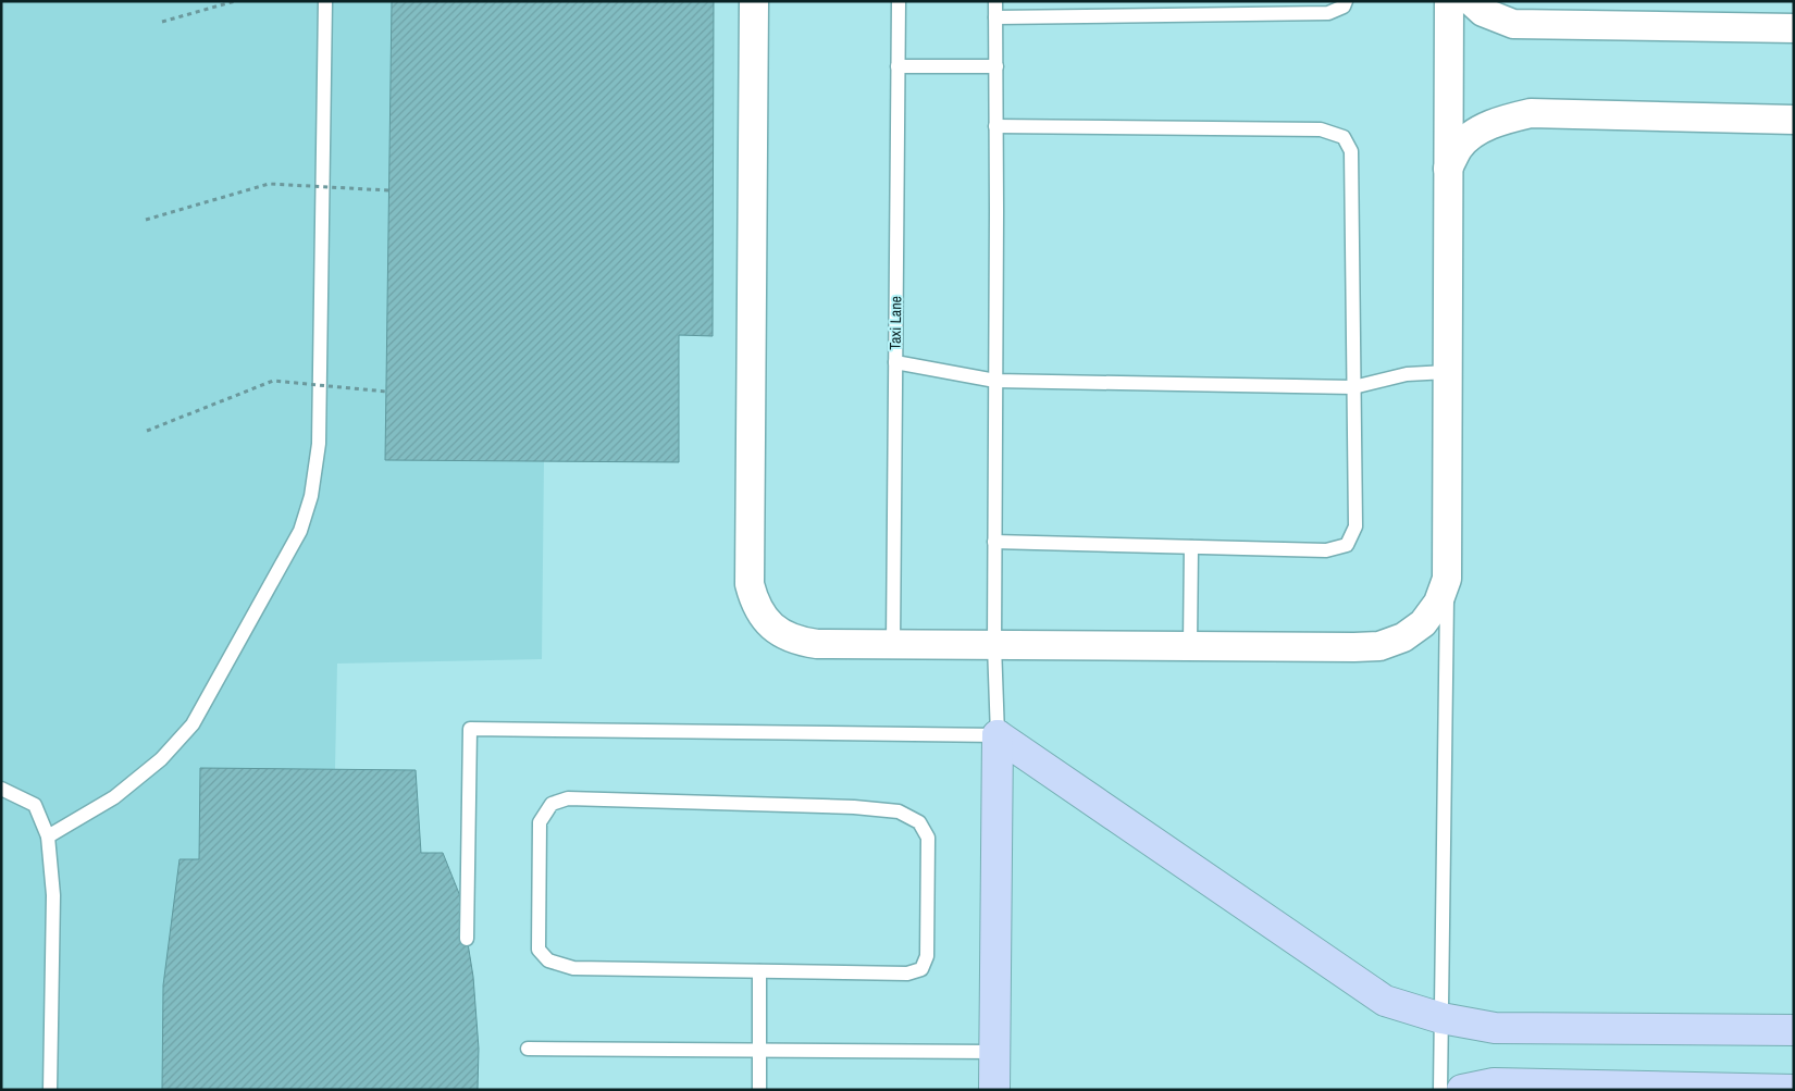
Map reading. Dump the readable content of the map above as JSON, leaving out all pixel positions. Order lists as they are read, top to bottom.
{
  "streets": {
    "lane": ["Taxi Lane"]
  }
}
